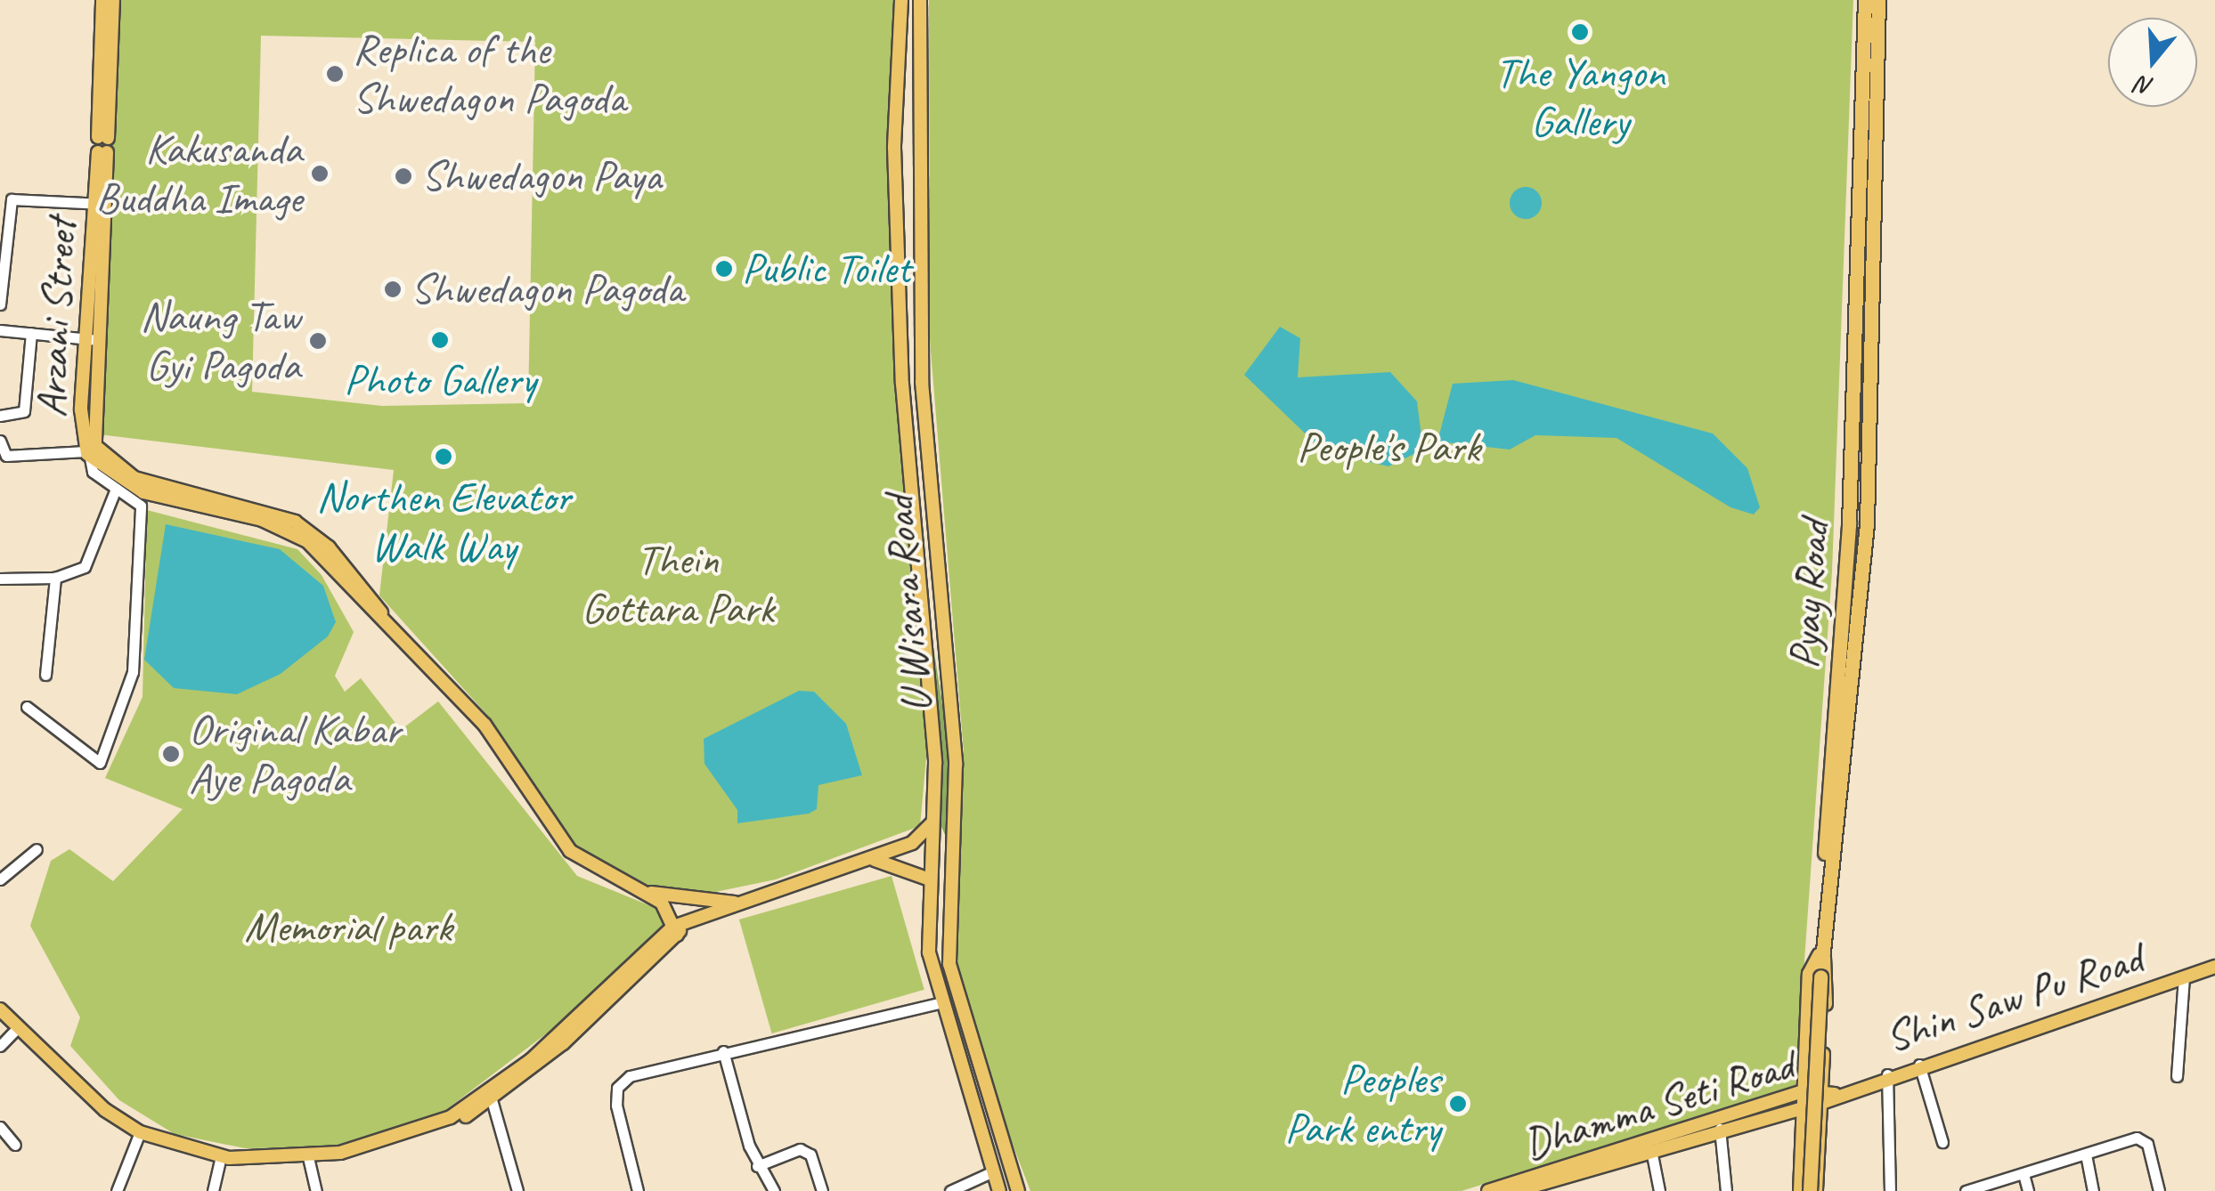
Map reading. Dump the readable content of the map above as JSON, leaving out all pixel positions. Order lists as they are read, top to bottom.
{
  "streets": {
    "highway": ["Pyay Road"],
    "main road": [
      "Arzani Street",
      "U Wisara Road",
      "Shin Saw Pu Road",
      "Dhamma Seti Road"
    ]
  },
  "crossings": [
    ["Pyay Road", "Shin Saw Pu Road"],
    ["Pyay Road", "Dhamma Seti Road"],
    ["Shin Saw Pu Road", "Dhamma Seti Road"]
  ],
  "parks": ["People's Park", "Thein Gottara Park", "Memorial park"],
  "places": [
    "The Yangon Gallery",
    "Replica of the Shwedagon Pagoda",
    "Kakusanda Buddha Image",
    "Shwedagon Paya",
    "Public Toilet",
    "Shwedagon Pagoda",
    "Photo Gallery",
    "Naung Taw Gyi Pagoda",
    "Northen Elevator Walk Way",
    "Original Kabar Aye Pagoda",
    "Peoples Park entry"
  ],
  "north": "bottom"
}
